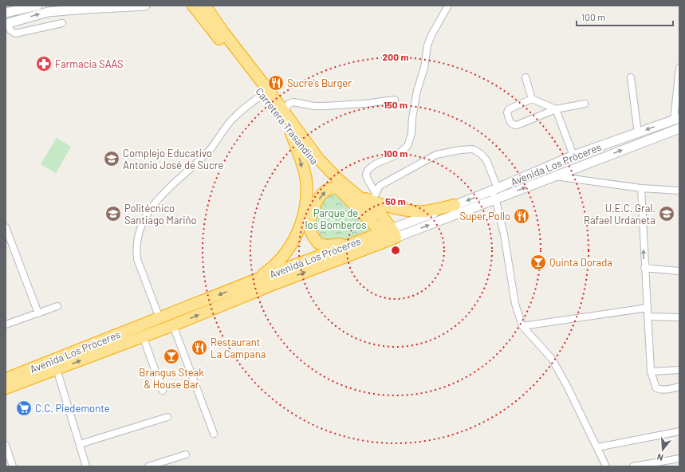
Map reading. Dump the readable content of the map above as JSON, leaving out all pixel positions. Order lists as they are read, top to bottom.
{
  "streets": {
    "highway": ["Carretera Trasandina", "Avenida Los Próceres"]
  },
  "crossings": [
    ["Carretera Trasandina", "Avenida Los Próceres"]
  ],
  "parks": ["Parque de los Bomberos"],
  "places": {
    "pharmacy": ["Farmacia SAAS"],
    "restaurant": ["Sucre's Burger", "Super Pollo", "Restaurant La Campana"],
    "school or university": ["Complejo Educativo Antonio José de Sucre", "Politécnico Santiago Mariño", "U.E.C. Gral. Rafael Urdaneta"],
    "bar": ["Quinta Dorada", "Brangus Steak & House Bar"],
    "supermarket": ["C.C. Piedemonte"]
  },
  "scale_bar": "100 m",
  "north": "bottom",
  "rings": [
    "200 m",
    "150 m",
    "100 m",
    "50 m"
  ]
}
